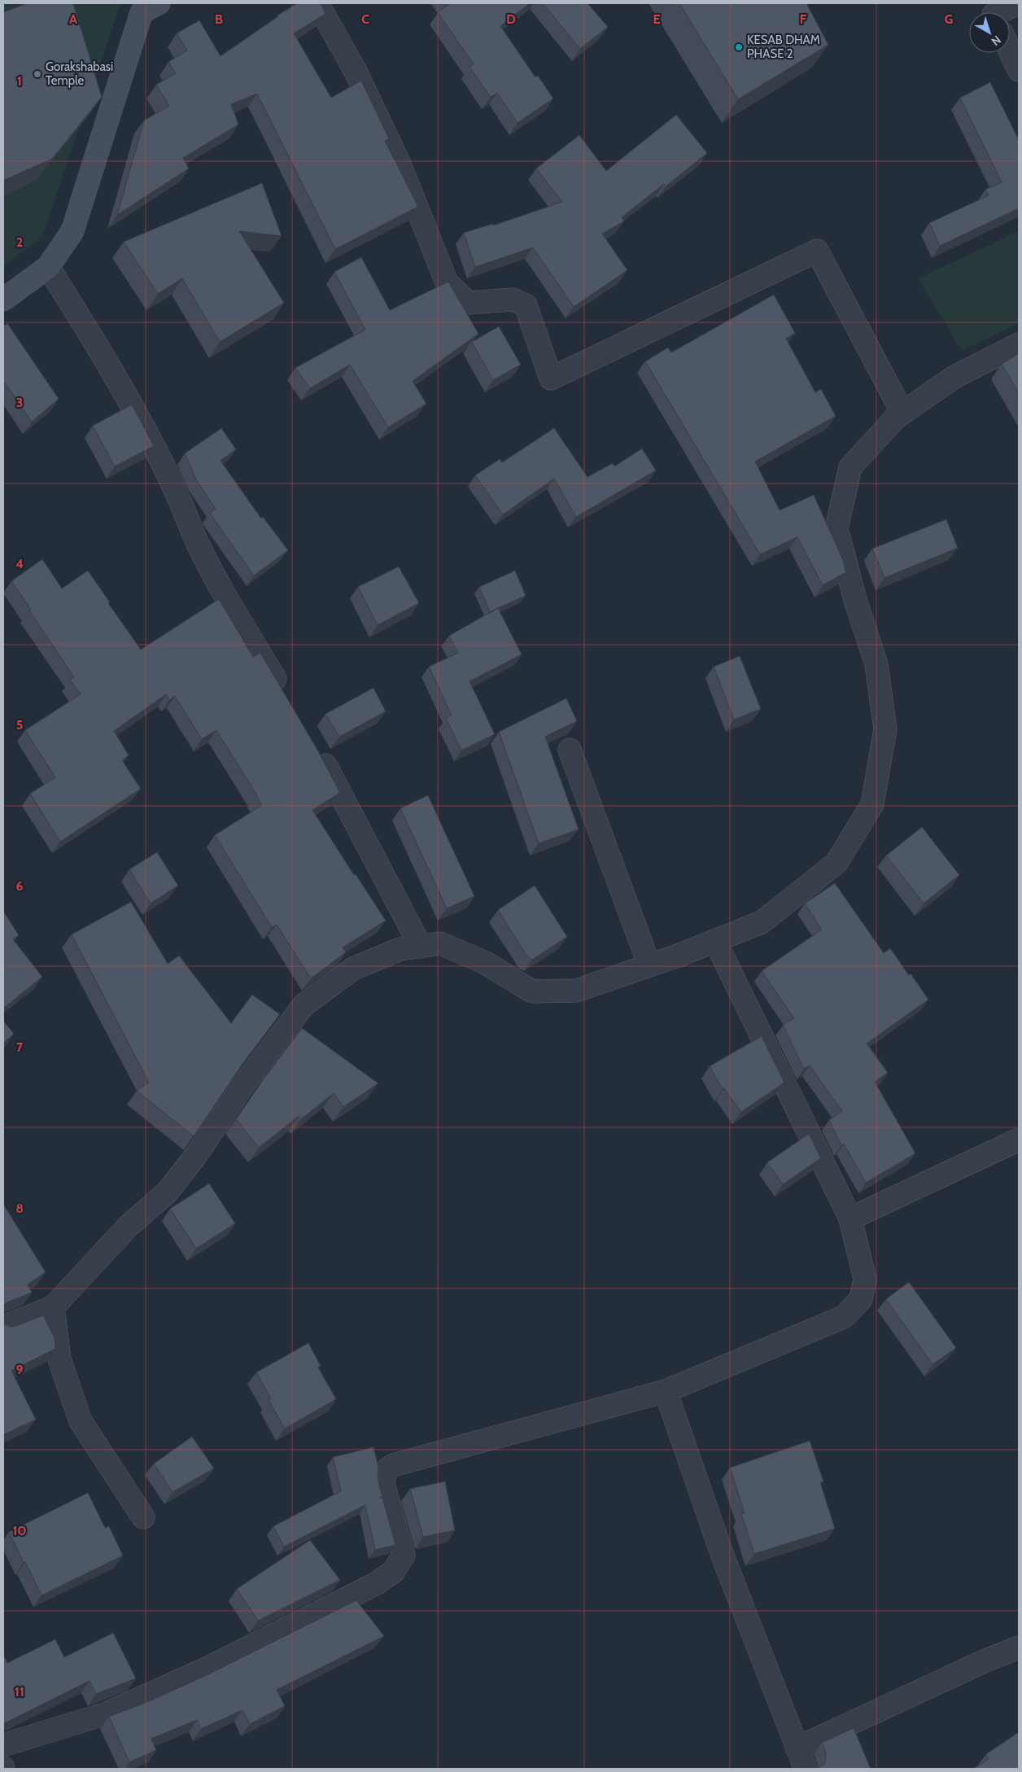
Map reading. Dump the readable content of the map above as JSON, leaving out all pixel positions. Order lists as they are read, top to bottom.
{
  "places": ["KESAB DHAM PHASE 2", "Gorakshabasi Temple"],
  "north": "bottom right",
  "grid": {
    "columns": [
      "A",
      "B",
      "C",
      "D",
      "E",
      "F",
      "G"
    ],
    "rows": [
      "1",
      "2",
      "3",
      "4",
      "5",
      "6",
      "7",
      "8",
      "9",
      "10",
      "11"
    ]
  }
}
